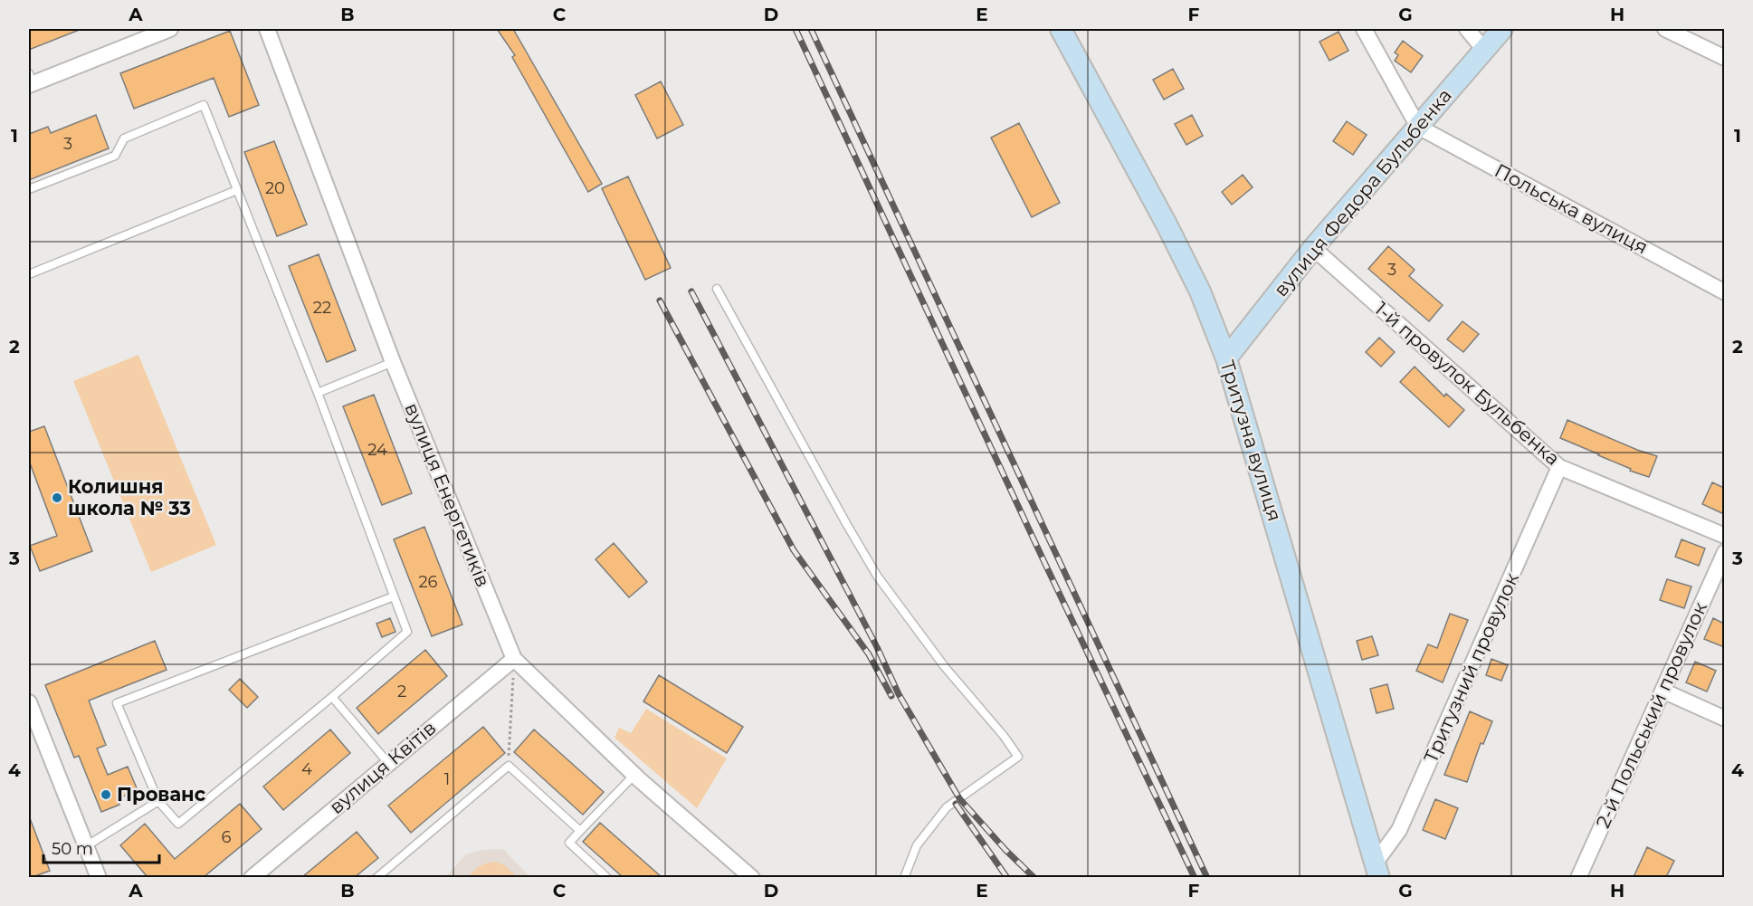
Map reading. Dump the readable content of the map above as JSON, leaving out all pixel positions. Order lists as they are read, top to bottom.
{
  "streets": {
    "street": [
      "вулиця Федора Бульбенка",
      "Польська вулиця",
      "1-й провулок Бульбенка",
      "Тритузна вулиця",
      "вулиця Енергетиків",
      "Тритузний провулок",
      "2-й Польський провулок",
      "вулиця Квітів"
    ]
  },
  "crossings": [
    ["вулиця Федора Бульбенка", "Польська вулиця"],
    ["вулиця Федора Бульбенка", "1-й провулок Бульбенка"],
    ["вулиця Федора Бульбенка", "Тритузна вулиця"],
    ["1-й провулок Бульбенка", "Тритузний провулок"],
    ["Тритузна вулиця", "Тритузний провулок"],
    ["вулиця Енергетиків", "вулиця Квітів"]
  ],
  "places": ["Колишня школа № 33", "Прованс"],
  "house_numbers": [
    "3",
    "20",
    "3",
    "22",
    "24",
    "26",
    "2",
    "4",
    "1",
    "6"
  ],
  "scale_bar": "50 m",
  "grid": {
    "columns": [
      "A",
      "B",
      "C",
      "D",
      "E",
      "F",
      "G",
      "H"
    ],
    "rows": [
      "1",
      "2",
      "3",
      "4"
    ]
  }
}
